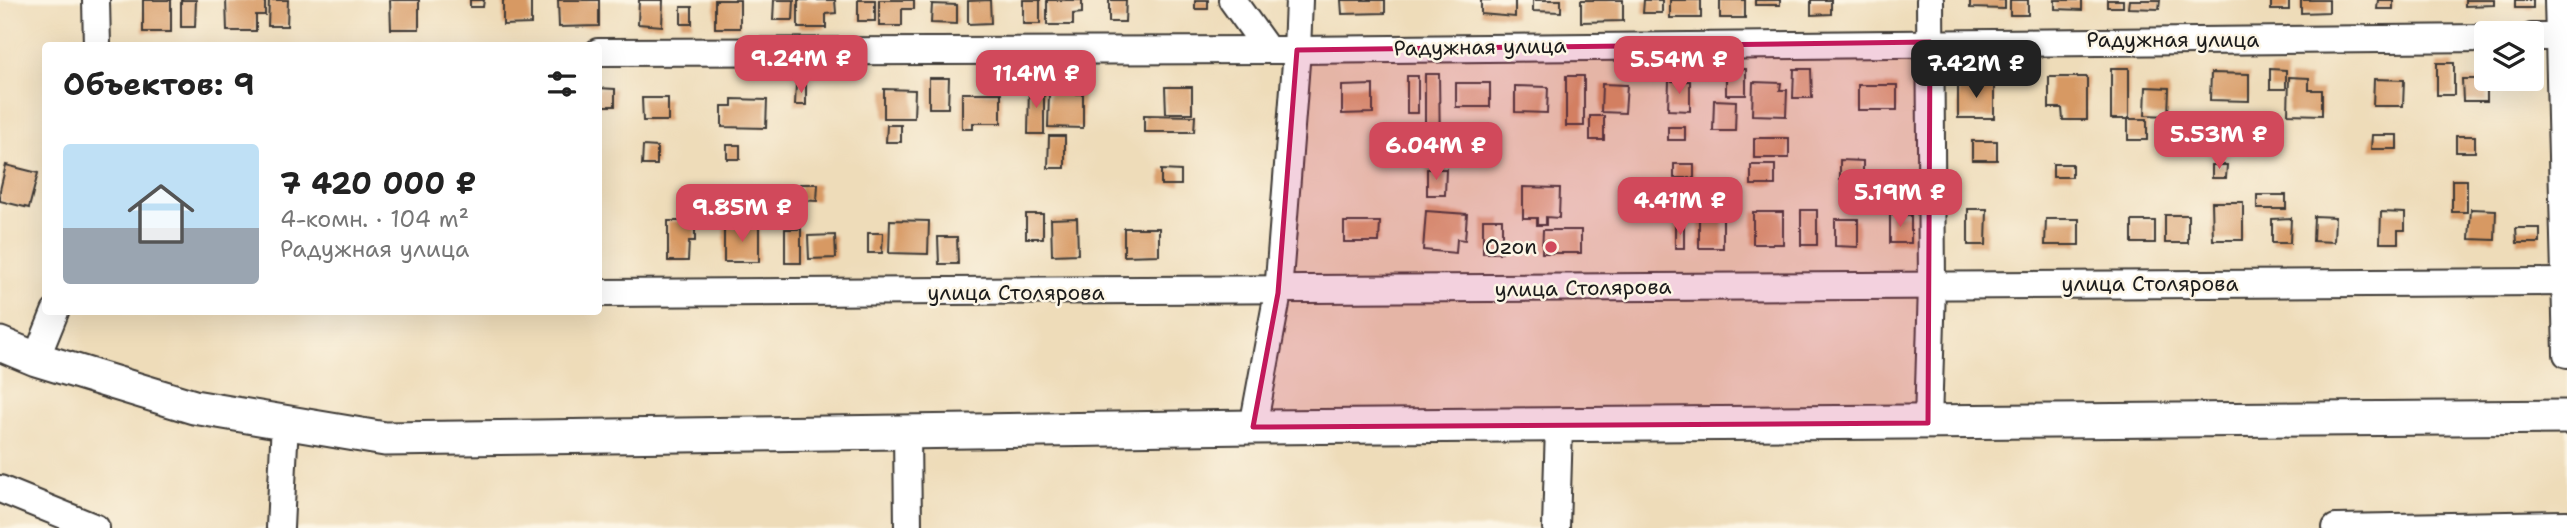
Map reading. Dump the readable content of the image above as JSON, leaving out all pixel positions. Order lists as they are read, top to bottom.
{
  "streets": {
    "street": ["Радужная улица", "улица Столярова"]
  },
  "places": ["Ozon"],
  "page": {
    "price": [
      "9.24M ₽",
      "5.54M ₽",
      "7.42M ₽",
      "11.4M ₽",
      "5.53M ₽",
      "6.04M ₽",
      "5.19M ₽",
      "4.41M ₽",
      "9.85M ₽"
    ],
    "heading": "Объектов: 9",
    "list": [
      {
        "name": "7 420 000 ₽",
        "note": "4-комн. · 104 m² · Радужная улица"
      }
    ]
  }
}
